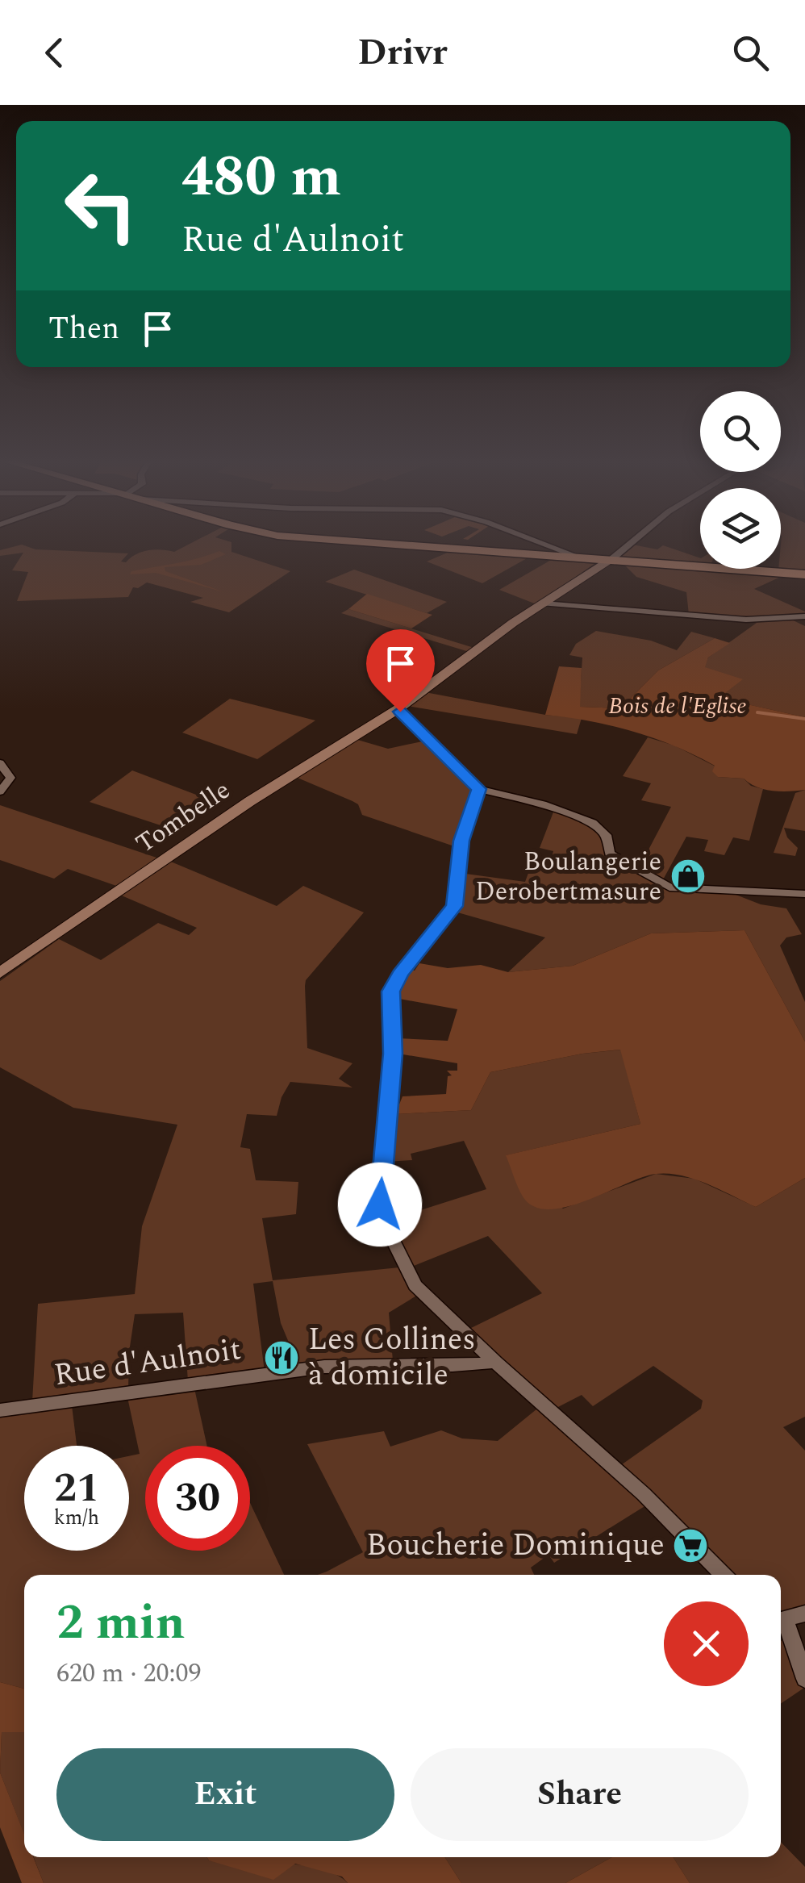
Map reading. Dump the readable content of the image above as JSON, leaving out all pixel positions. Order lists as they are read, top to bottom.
{
  "streets": {
    "street": ["Tombelle", "Rue d'Aulnoit"]
  },
  "parks": ["Bois de l'Eglise"],
  "places": {
    "shop": ["Boulangerie Derobertmasure"],
    "restaurant": ["Les Collines à domicile"],
    "supermarket": ["Boucherie Dominique"]
  },
  "page": {
    "header": "Drivr",
    "turn": ["480 m", "Rue d'Aulnoit"],
    "then": "Then",
    "speed": "21 km/h",
    "limit": "30",
    "heading": ["2 min", "620 m · 20:09"],
    "buttons": ["Exit", "Share"]
  }
}
